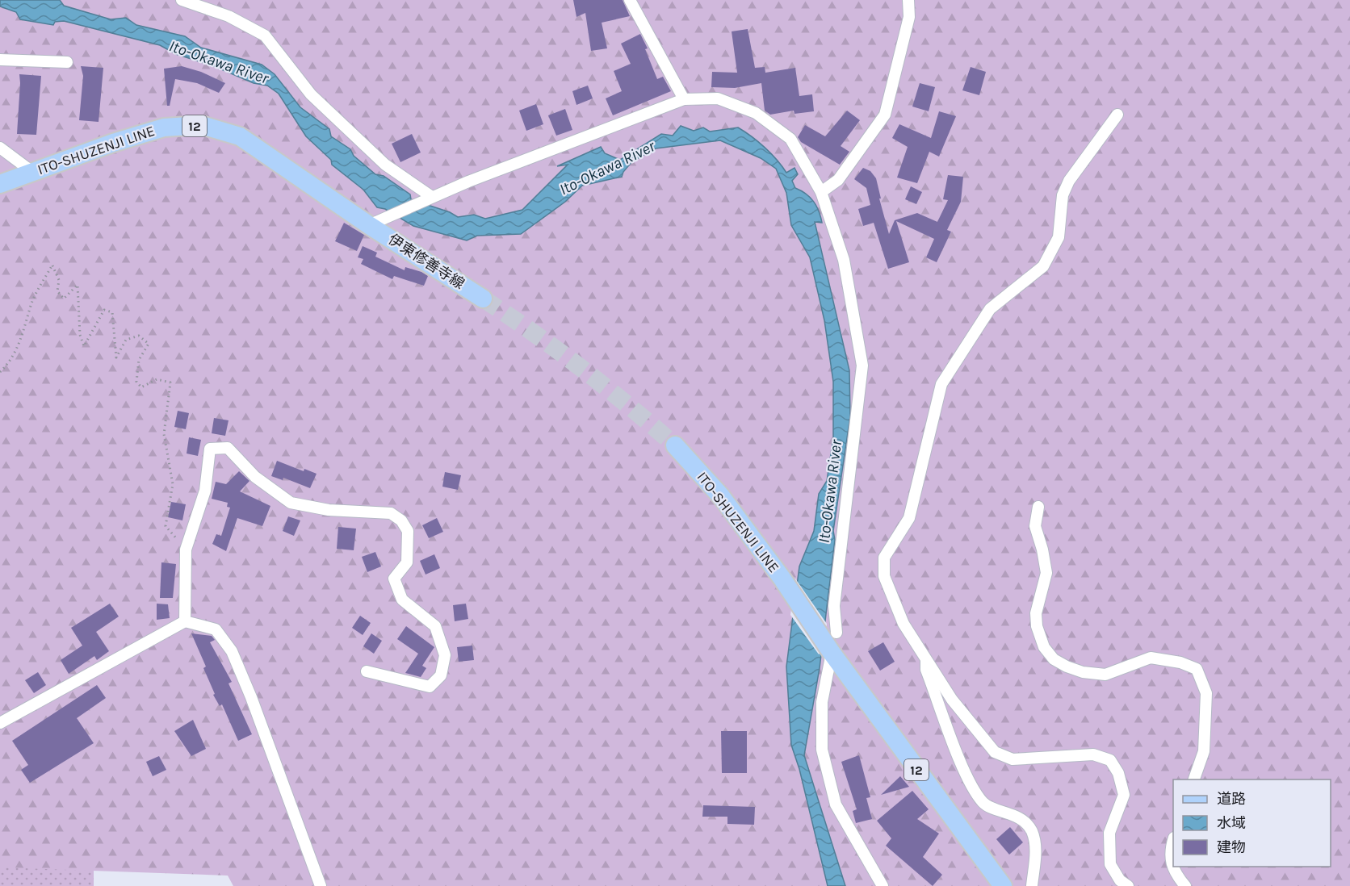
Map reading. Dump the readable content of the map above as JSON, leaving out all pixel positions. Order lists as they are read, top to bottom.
{
  "streets": {
    "main road": ["12", "ITO-SHUZENJI LINE", "伊東修善寺線"]
  },
  "crossings": [
    ["12", "ITO-SHUZENJI LINE"],
    ["ITO-SHUZENJI LINE", "伊東修善寺線"]
  ],
  "water": ["Ito-Okawa River"],
  "legend": ["道路", "水域", "建物"]
}
